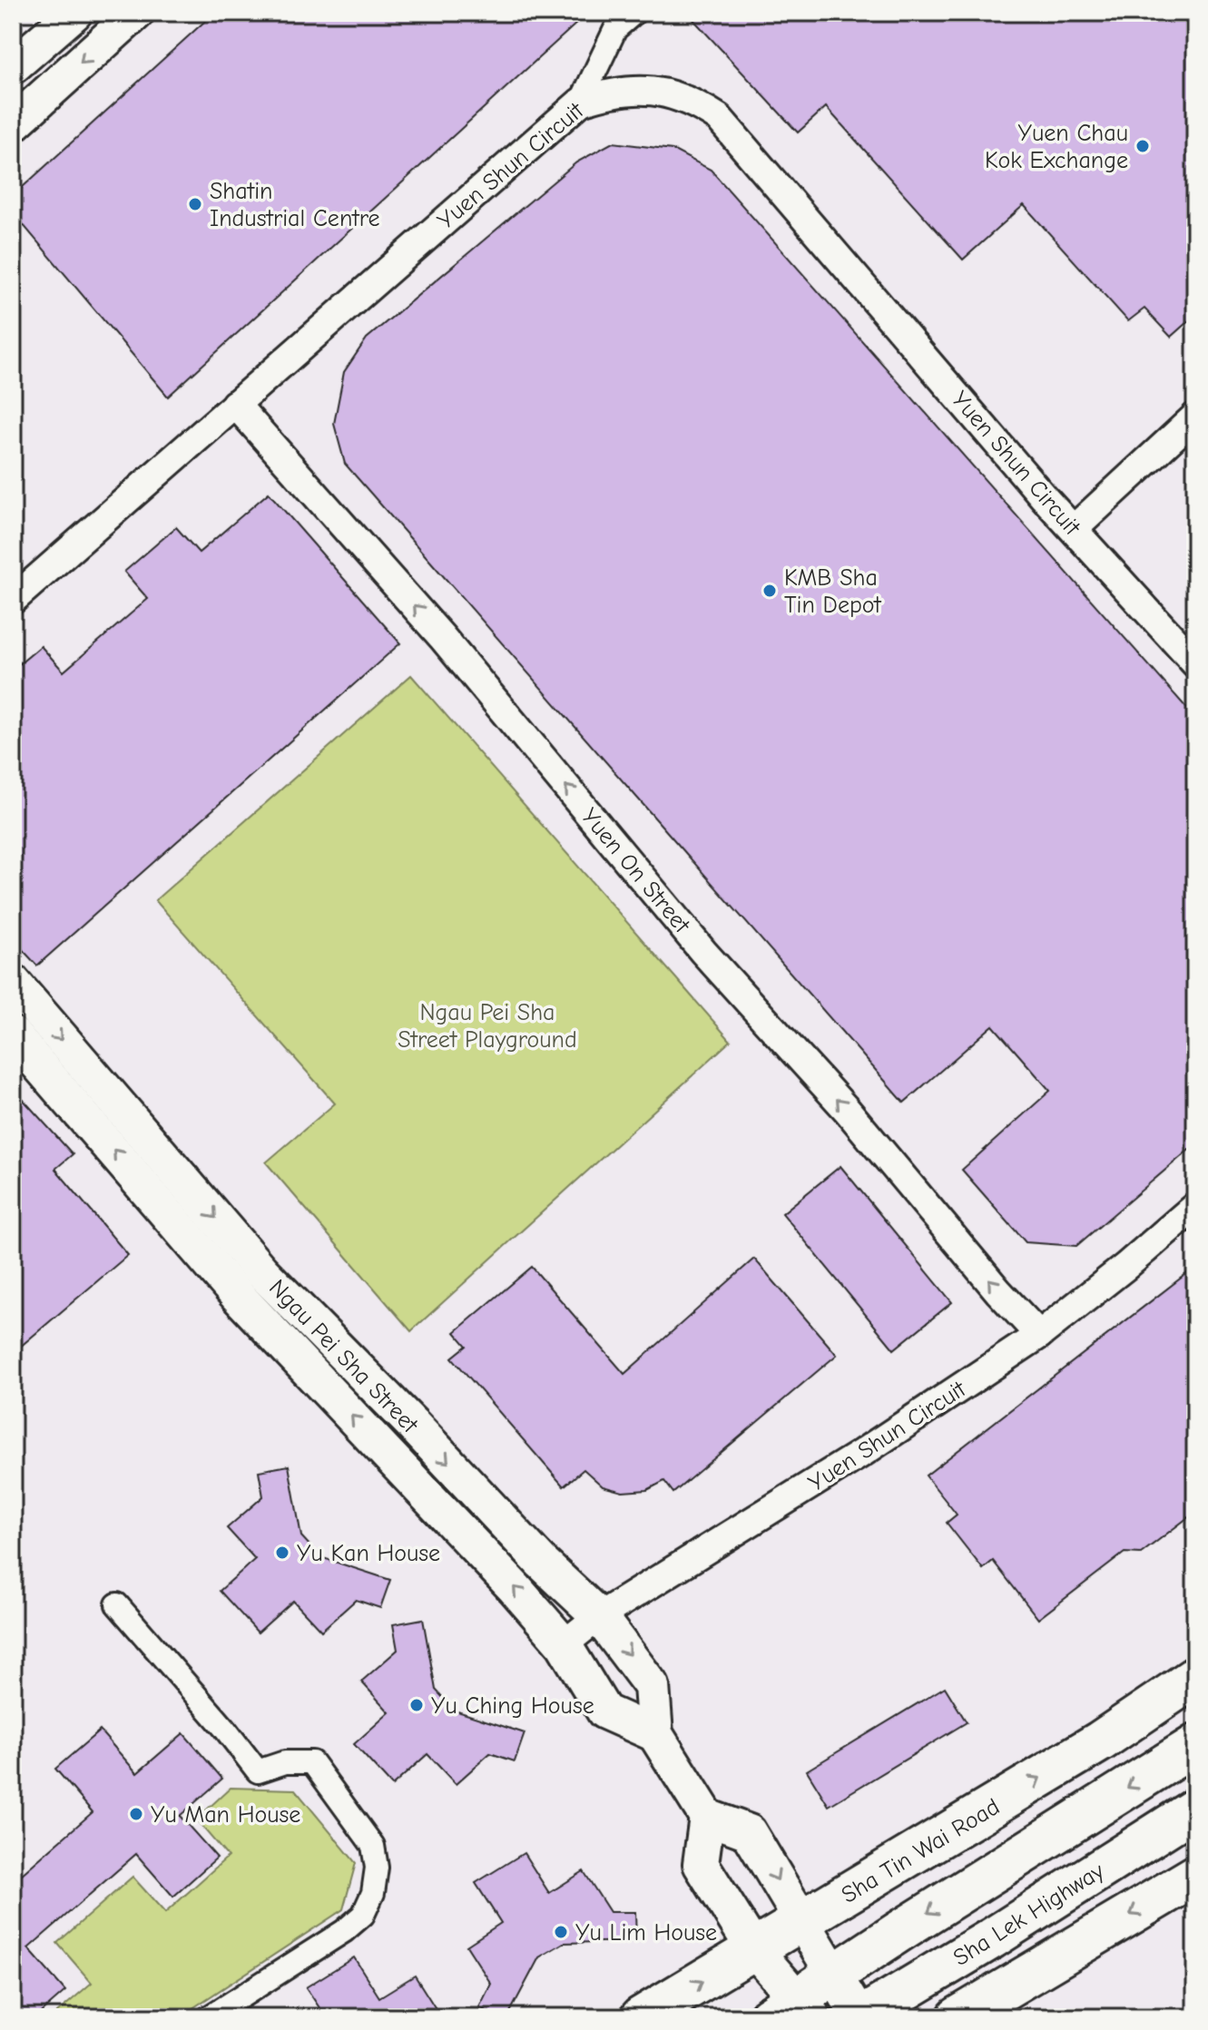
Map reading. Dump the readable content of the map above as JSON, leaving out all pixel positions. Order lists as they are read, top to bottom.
{
  "streets": {
    "main road": ["Sha Tin Wai Road", "Sha Lek Highway"],
    "street": ["Yuen Shun Circuit", "Yuen On Street", "Ngau Pei Sha Street"]
  },
  "crossings": [
    ["Yuen Shun Circuit", "Yuen On Street"],
    ["Yuen Shun Circuit", "Ngau Pei Sha Street"]
  ],
  "one_way": ["Yuen On Street"],
  "parks": ["Ngau Pei Sha Street Playground"],
  "places": [
    "Yuen Chau Kok Exchange",
    "Shatin Industrial Centre",
    "KMB Sha Tin Depot",
    "Yu Kan House",
    "Yu Ching House",
    "Yu Man House",
    "Yu Lim House"
  ]
}
